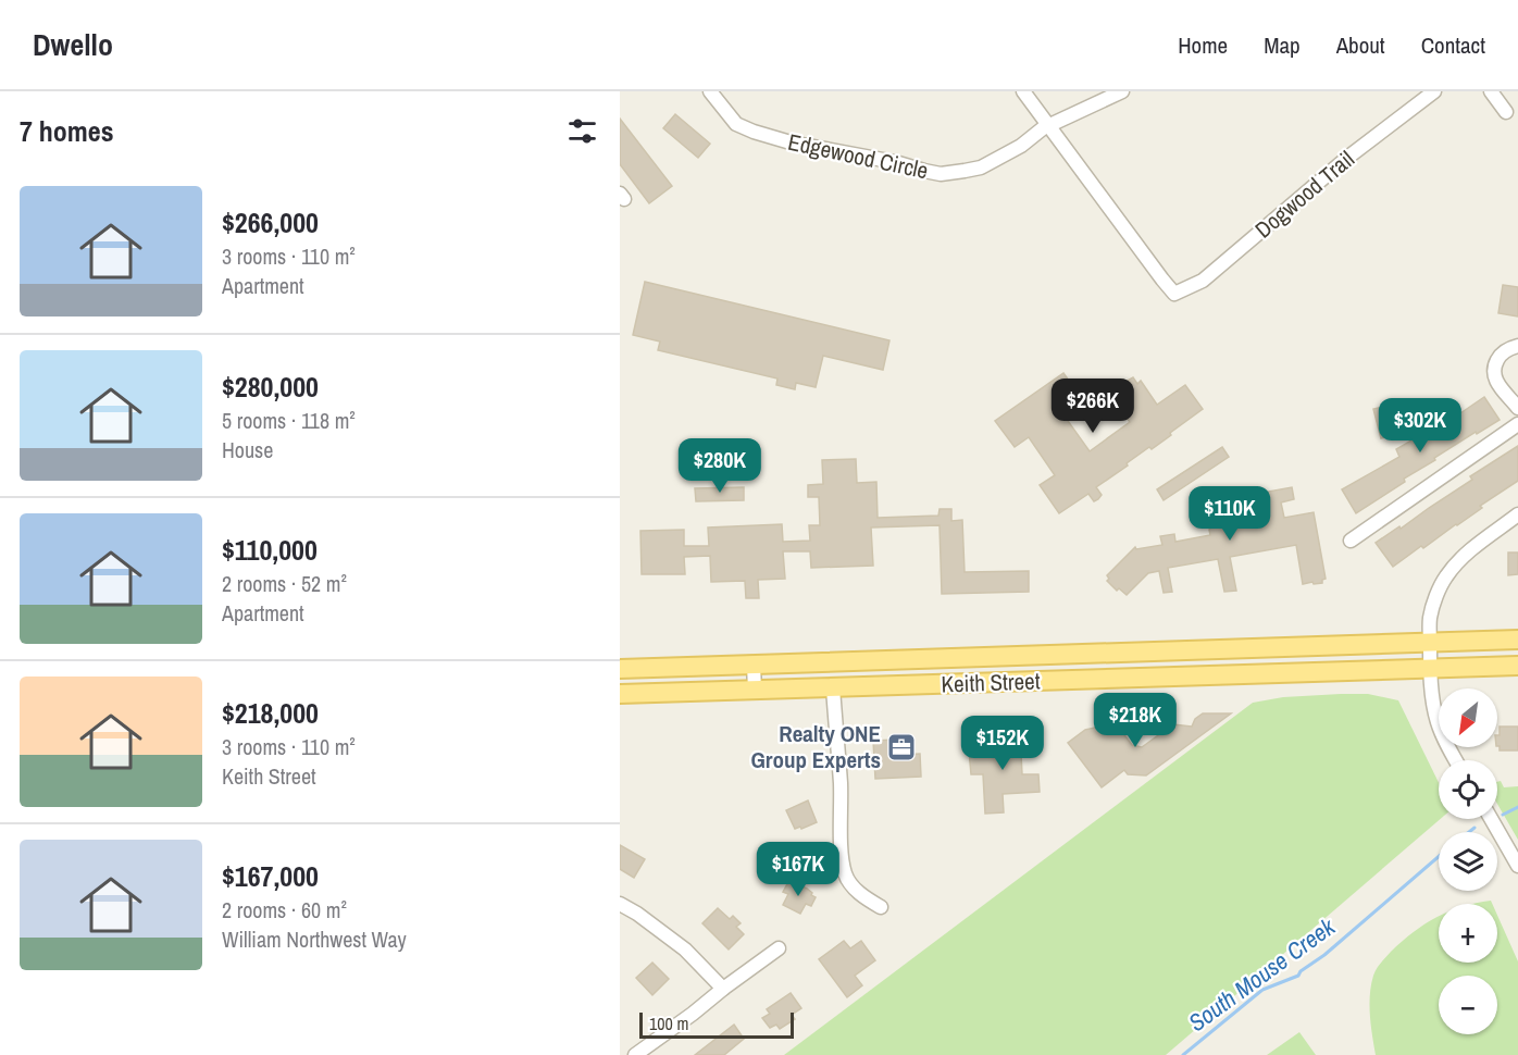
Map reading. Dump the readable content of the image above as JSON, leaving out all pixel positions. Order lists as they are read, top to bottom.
{
  "streets": {
    "main road": ["Keith Street"],
    "street": ["Edgewood Circle", "Dogwood Trail"]
  },
  "crossings": [
    ["Edgewood Circle", "Dogwood Trail"]
  ],
  "water": ["South Mouse Creek"],
  "places": {
    "office": ["Realty ONE Group Experts"]
  },
  "scale_bar": "100 m",
  "north": "bottom left",
  "page": {
    "header": "Dwello",
    "nav": [
      "Home",
      "Map",
      "About",
      "Contact"
    ],
    "heading": "7 homes",
    "list": [
      {
        "name": "$266,000",
        "note": "3 rooms · 110 m² · Apartment"
      },
      {
        "name": "$280,000",
        "note": "5 rooms · 118 m² · House"
      },
      {
        "name": "$110,000",
        "note": "2 rooms · 52 m² · Apartment"
      },
      {
        "name": "$218,000",
        "note": "3 rooms · 110 m² · Keith Street"
      },
      {
        "name": "$167,000",
        "note": "2 rooms · 60 m² · William Northwest Way"
      }
    ],
    "price": [
      "$266K",
      "$302K",
      "$280K",
      "$110K",
      "$218K",
      "$152K",
      "$167K"
    ],
    "map_buttons": ["+", "−"],
    "scale": "100 m"
  }
}
